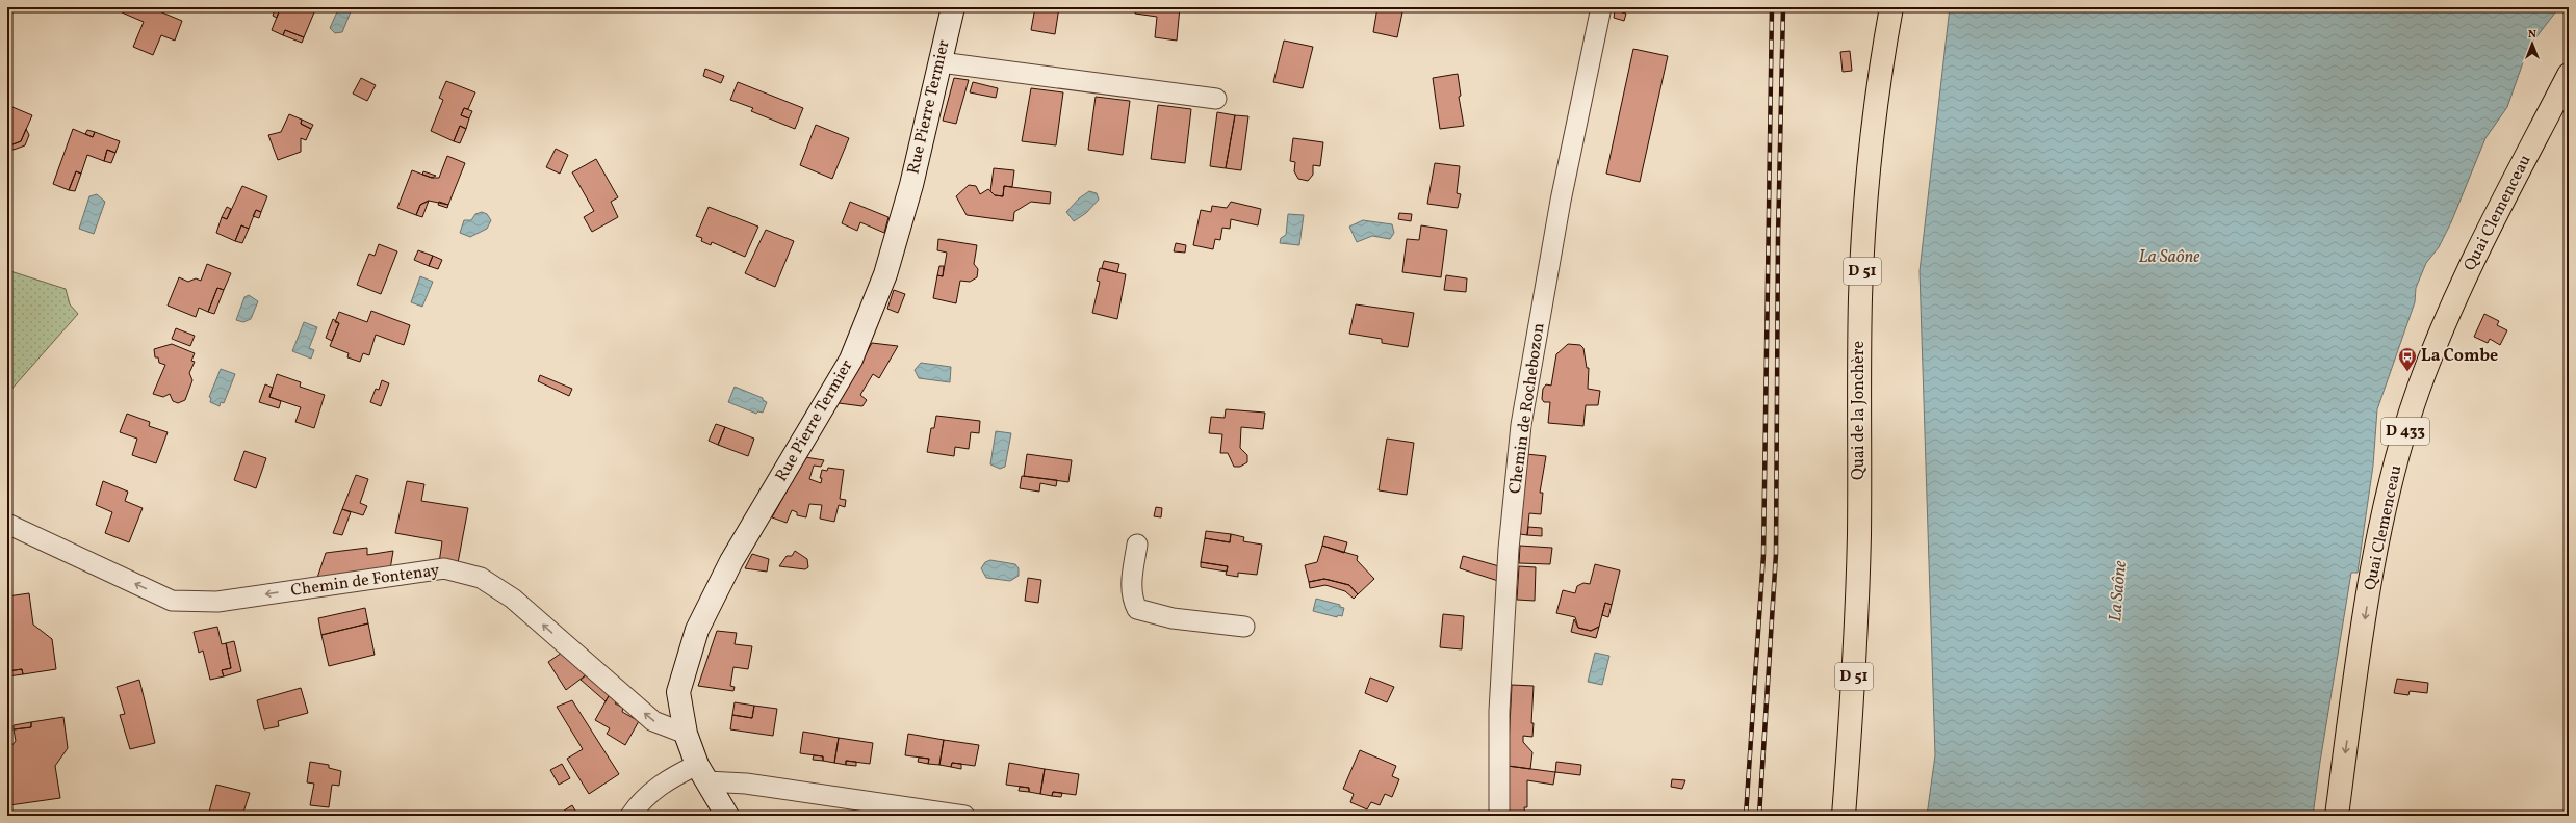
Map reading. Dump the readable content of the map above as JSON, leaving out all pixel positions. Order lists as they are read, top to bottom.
{
  "streets": {
    "main road": [
      "Quai Clemenceau",
      "D 51",
      "Quai de la Jonchère",
      "D 433"
    ],
    "street": ["Rue Pierre Termier", "Chemin de Rochebozon", "Chemin de Fontenay"]
  },
  "crossings": [
    ["Rue Pierre Termier", "Chemin de Fontenay"]
  ],
  "one_way": ["Chemin de Fontenay"],
  "water": ["La Saône"],
  "places": {
    "bus stop": ["La Combe"]
  },
  "north": "top"
}
